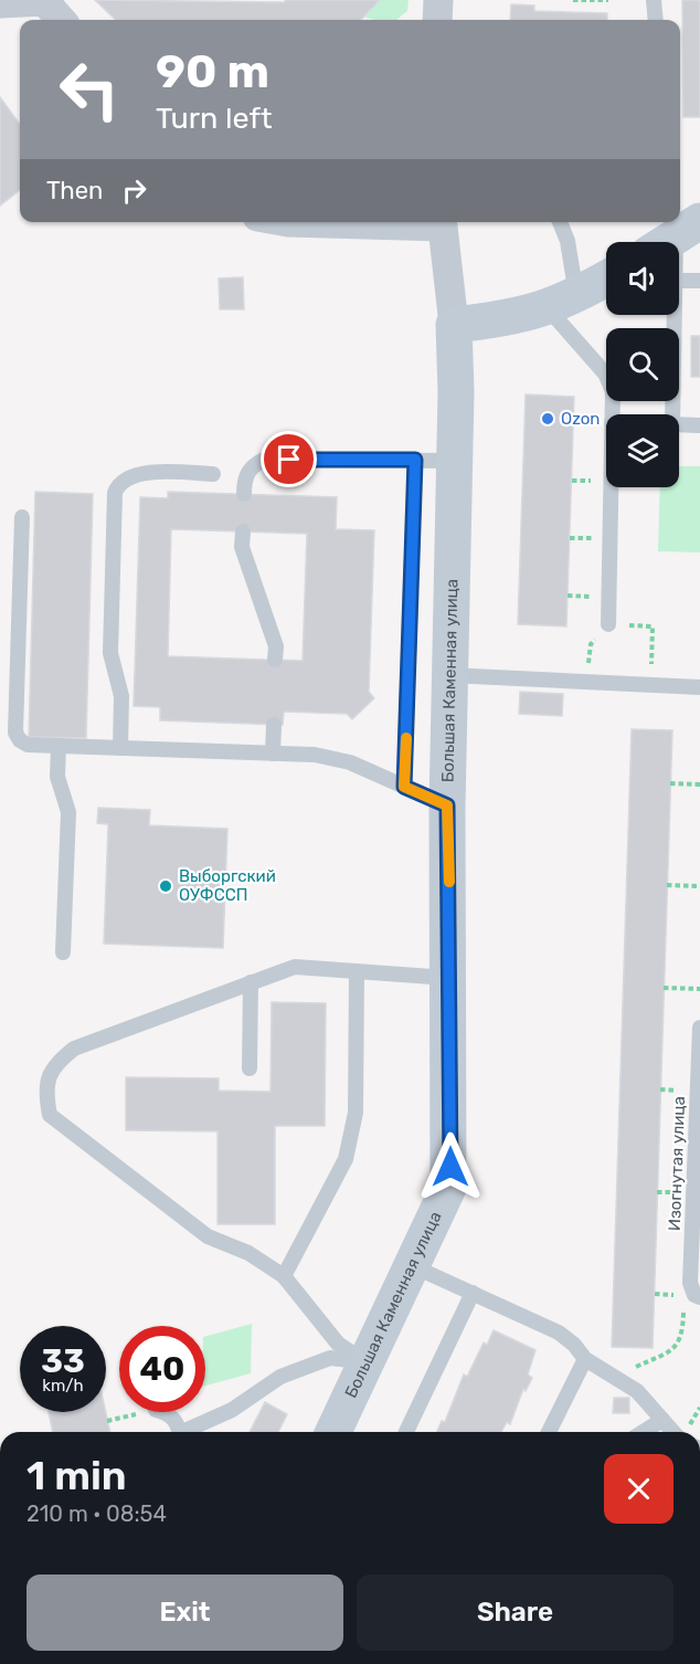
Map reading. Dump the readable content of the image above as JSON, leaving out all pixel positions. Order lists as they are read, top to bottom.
{
  "streets": {
    "street": ["Большая Каменная улица"],
    "lane": ["Изогнутая улица"]
  },
  "places": ["Ozon", "Выборгский ОУФССП"],
  "page": {
    "turn": ["90 m", "Turn left"],
    "then": "Then",
    "speed": "33 km/h",
    "limit": "40",
    "heading": ["1 min", "210 m · 08:54"],
    "buttons": ["Exit", "Share"]
  }
}
